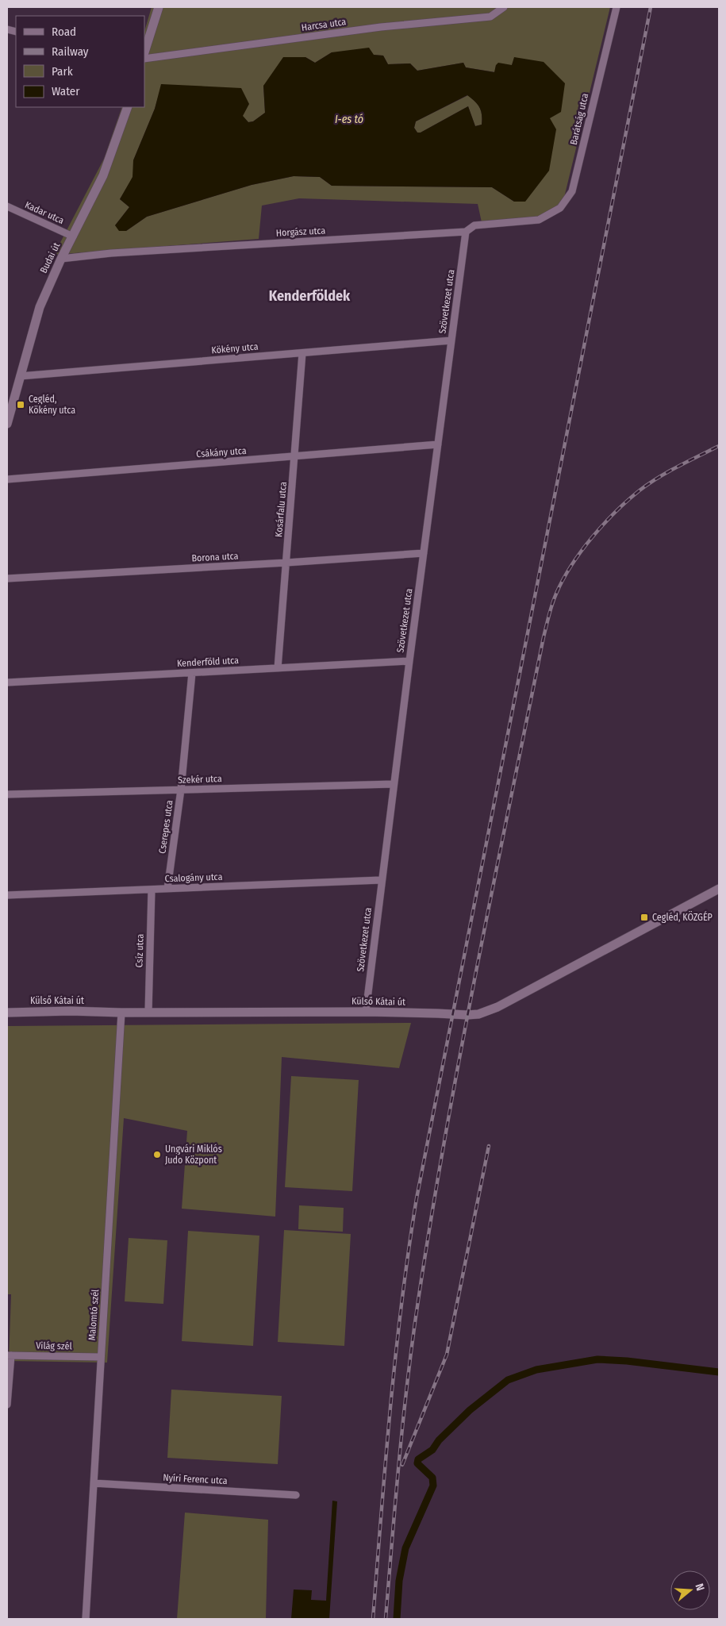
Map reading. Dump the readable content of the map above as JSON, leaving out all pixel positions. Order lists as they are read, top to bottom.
{
  "streets": {
    "main road": ["Budai út", "Külső Kátai út"],
    "street": [
      "Harcsa utca",
      "Barátság utca",
      "Kadar utca",
      "Horgász utca",
      "Szövetkezet utca",
      "Kökény utca",
      "Csákány utca",
      "Kosárfalu utca",
      "Borona utca",
      "Kenderföld utca",
      "Szekér utca",
      "Cserepes utca",
      "Csalogány utca",
      "Csíz utca",
      "Malomtó szél",
      "Világ szél",
      "Nyíri Ferenc utca"
    ]
  },
  "crossings": [
    ["Barátság utca", "Horgász utca"],
    ["Kadar utca", "Budai út"],
    ["Horgász utca", "Budai út"],
    ["Horgász utca", "Szövetkezet utca"],
    ["Budai út", "Kökény utca"],
    ["Szövetkezet utca", "Kökény utca"],
    ["Szövetkezet utca", "Csákány utca"],
    ["Szövetkezet utca", "Borona utca"],
    ["Szövetkezet utca", "Kenderföld utca"],
    ["Szövetkezet utca", "Szekér utca"],
    ["Szövetkezet utca", "Csalogány utca"],
    ["Szövetkezet utca", "Külső Kátai út"],
    ["Kökény utca", "Kosárfalu utca"],
    ["Csákány utca", "Kosárfalu utca"],
    ["Kosárfalu utca", "Borona utca"],
    ["Kosárfalu utca", "Kenderföld utca"],
    ["Kenderföld utca", "Cserepes utca"],
    ["Szekér utca", "Cserepes utca"],
    ["Cserepes utca", "Csalogány utca"],
    ["Csalogány utca", "Csíz utca"],
    ["Csíz utca", "Külső Kátai út"],
    ["Külső Kátai út", "Malomtó szél"],
    ["Malomtó szél", "Világ szél"],
    ["Malomtó szél", "Nyíri Ferenc utca"]
  ],
  "districts": ["Kenderföldek"],
  "water": ["I-es tó"],
  "places": {
    "transit": ["Cegléd, Kökény utca", "Cegléd, KÖZGÉP"],
    "other": ["Ungvári Miklós Judo Központ"]
  },
  "legend": [
    "Road",
    "Railway",
    "Park",
    "Water"
  ],
  "north": "right"
}
